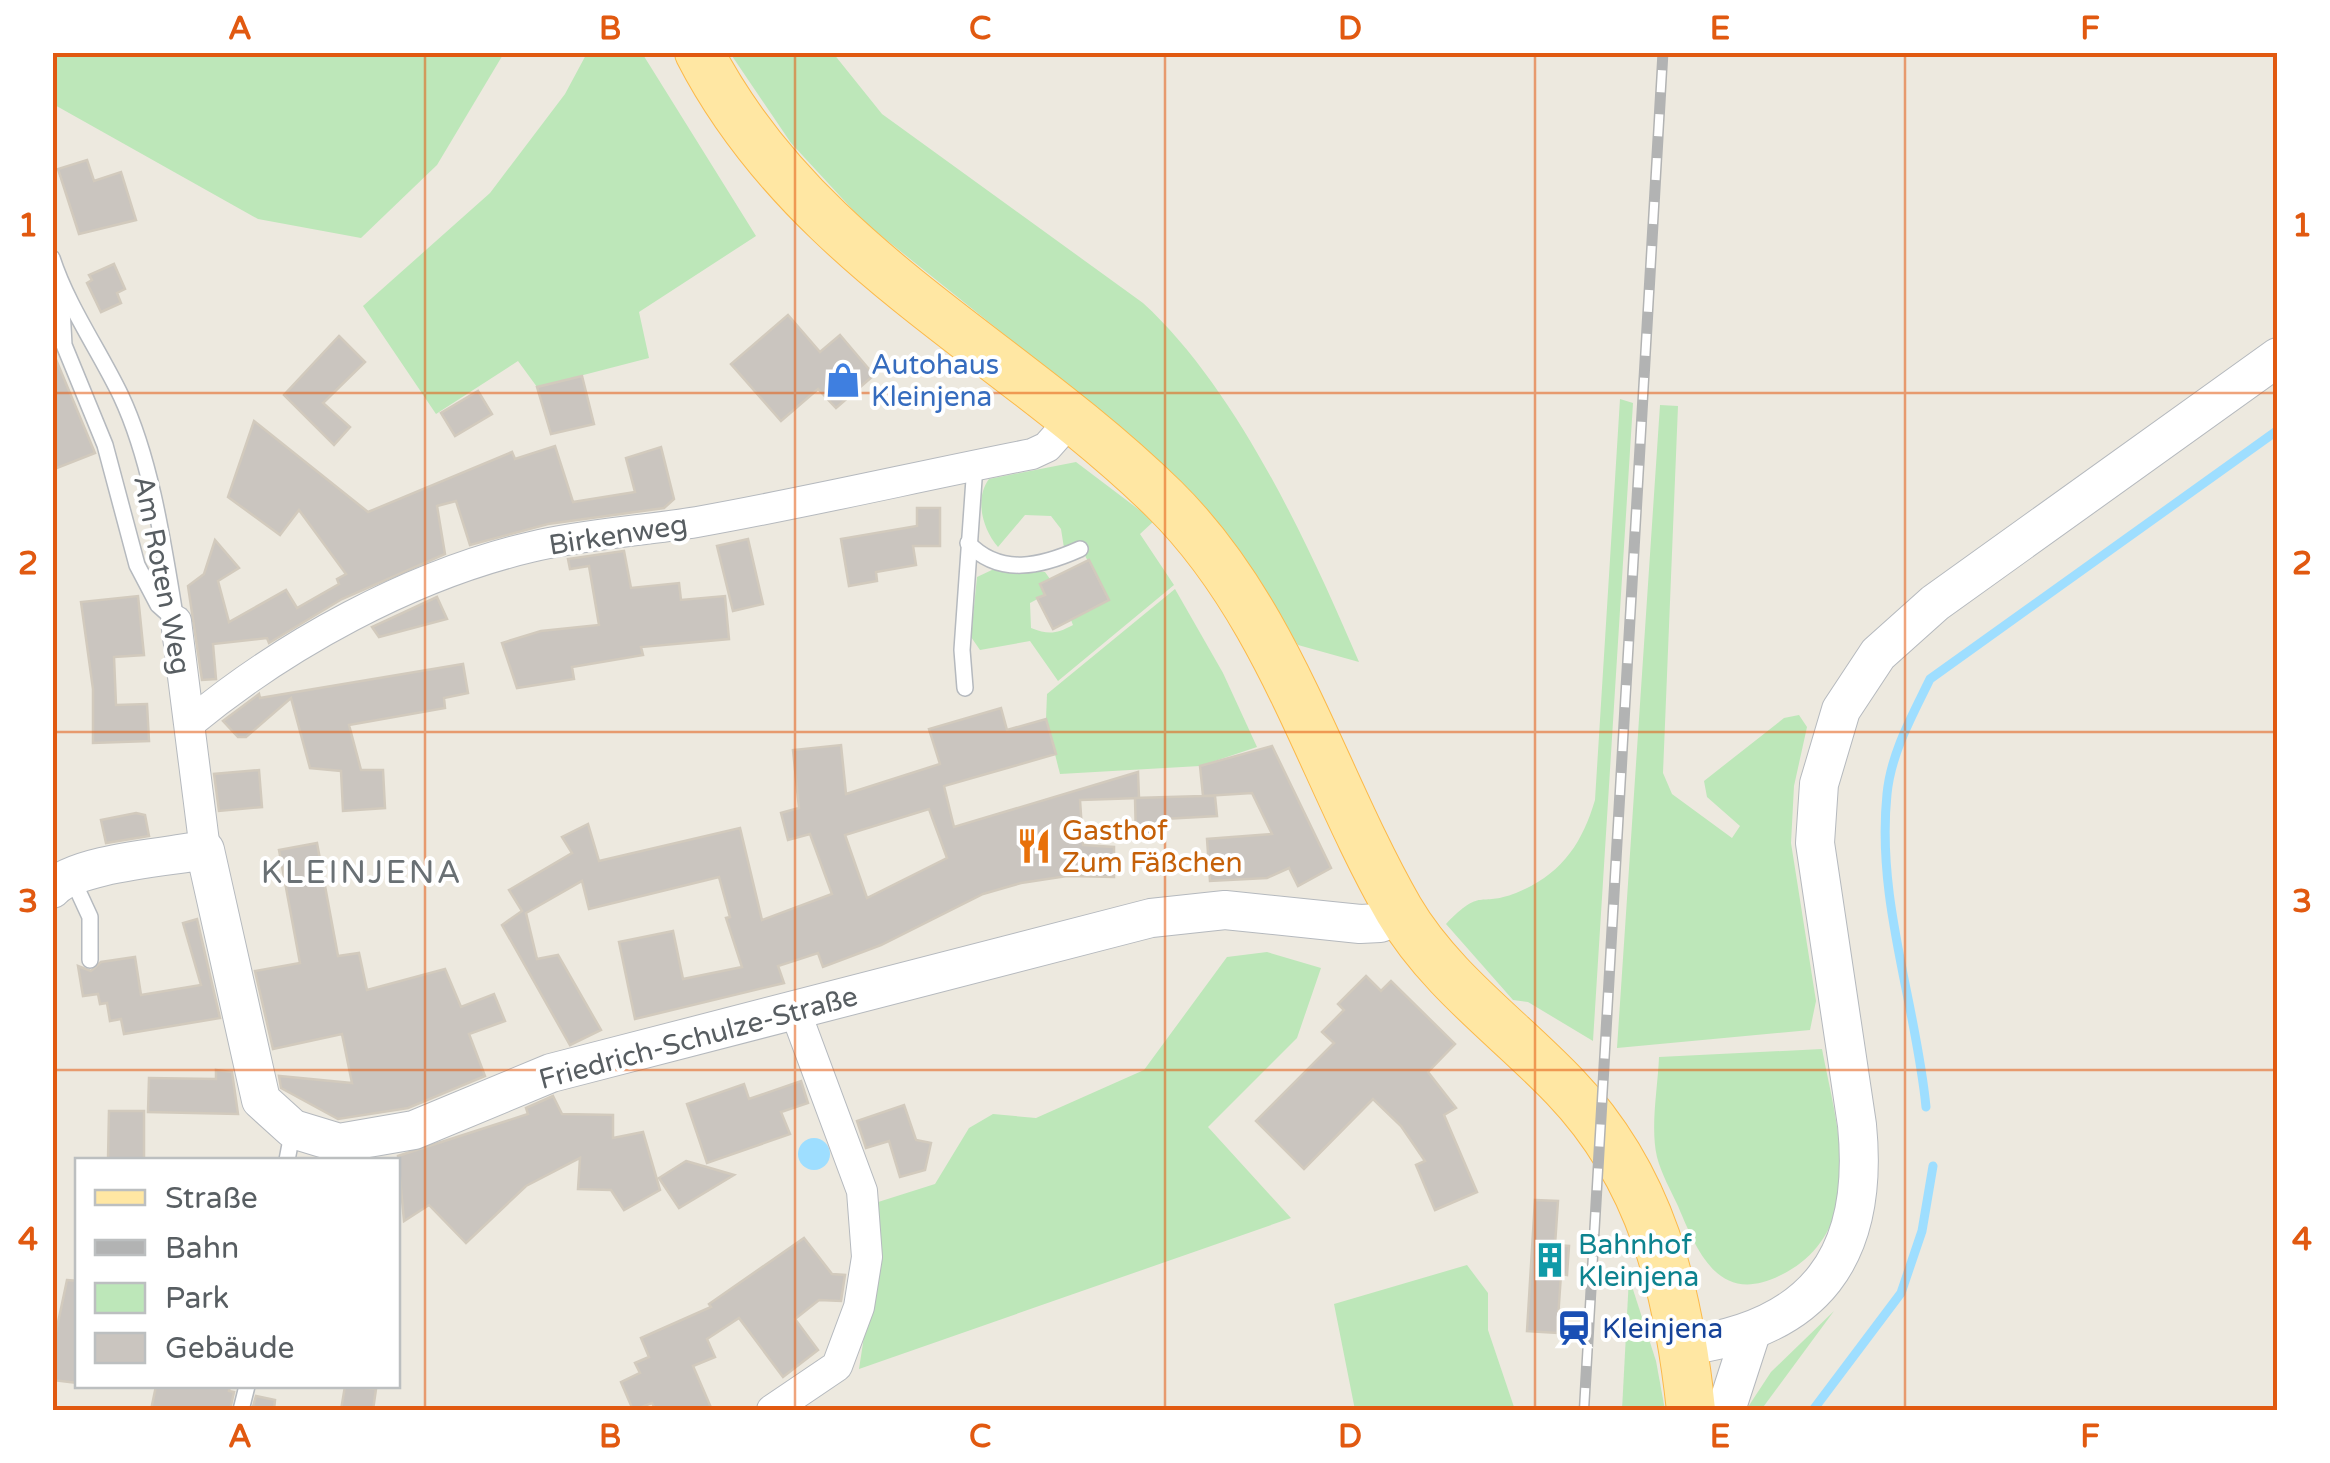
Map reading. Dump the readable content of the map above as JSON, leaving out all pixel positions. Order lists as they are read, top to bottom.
{
  "streets": {
    "street": ["Birkenweg", "Am Roten Weg", "Friedrich-Schulze-Straße"]
  },
  "crossings": [
    ["Birkenweg", "Am Roten Weg"],
    ["Am Roten Weg", "Friedrich-Schulze-Straße"]
  ],
  "districts": ["KLEINJENA"],
  "places": {
    "shop": ["Autohaus Kleinjena"],
    "restaurant": ["Gasthof Zum Fäßchen"],
    "building": ["Bahnhof Kleinjena"],
    "station": ["Kleinjena"]
  },
  "legend": [
    "Straße",
    "Bahn",
    "Park",
    "Gebäude"
  ],
  "grid": {
    "columns": [
      "A",
      "B",
      "C",
      "D",
      "E",
      "F"
    ],
    "rows": [
      "1",
      "2",
      "3",
      "4"
    ]
  }
}
